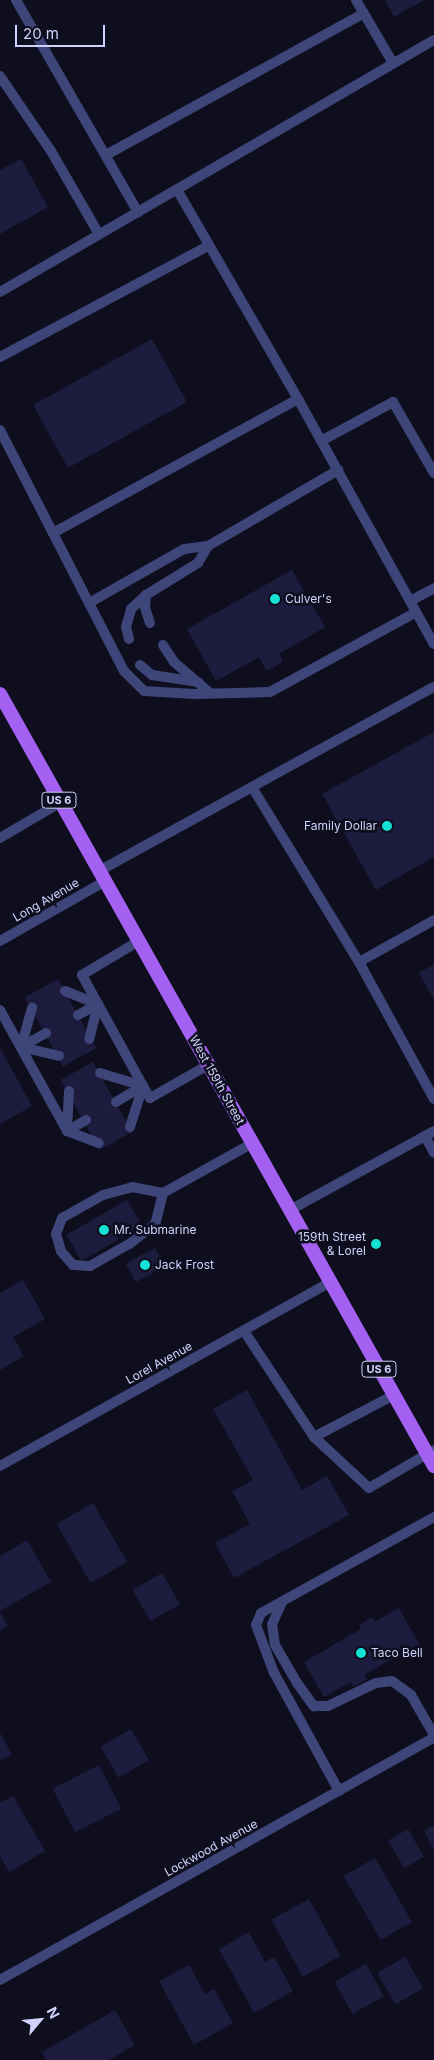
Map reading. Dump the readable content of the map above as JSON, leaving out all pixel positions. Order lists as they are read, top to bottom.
{
  "streets": {
    "main road": ["US 6", "West 159th Street"],
    "street": ["Long Avenue", "Lorel Avenue", "Lockwood Avenue"]
  },
  "crossings": [
    ["Long Avenue", "West 159th Street"],
    ["West 159th Street", "Lorel Avenue"]
  ],
  "places": [
    "Culver's",
    "Family Dollar",
    "Mr. Submarine",
    "159th Street & Lorel",
    "Jack Frost",
    "Taco Bell"
  ],
  "scale_bar": "20 m",
  "north": "top right"
}
